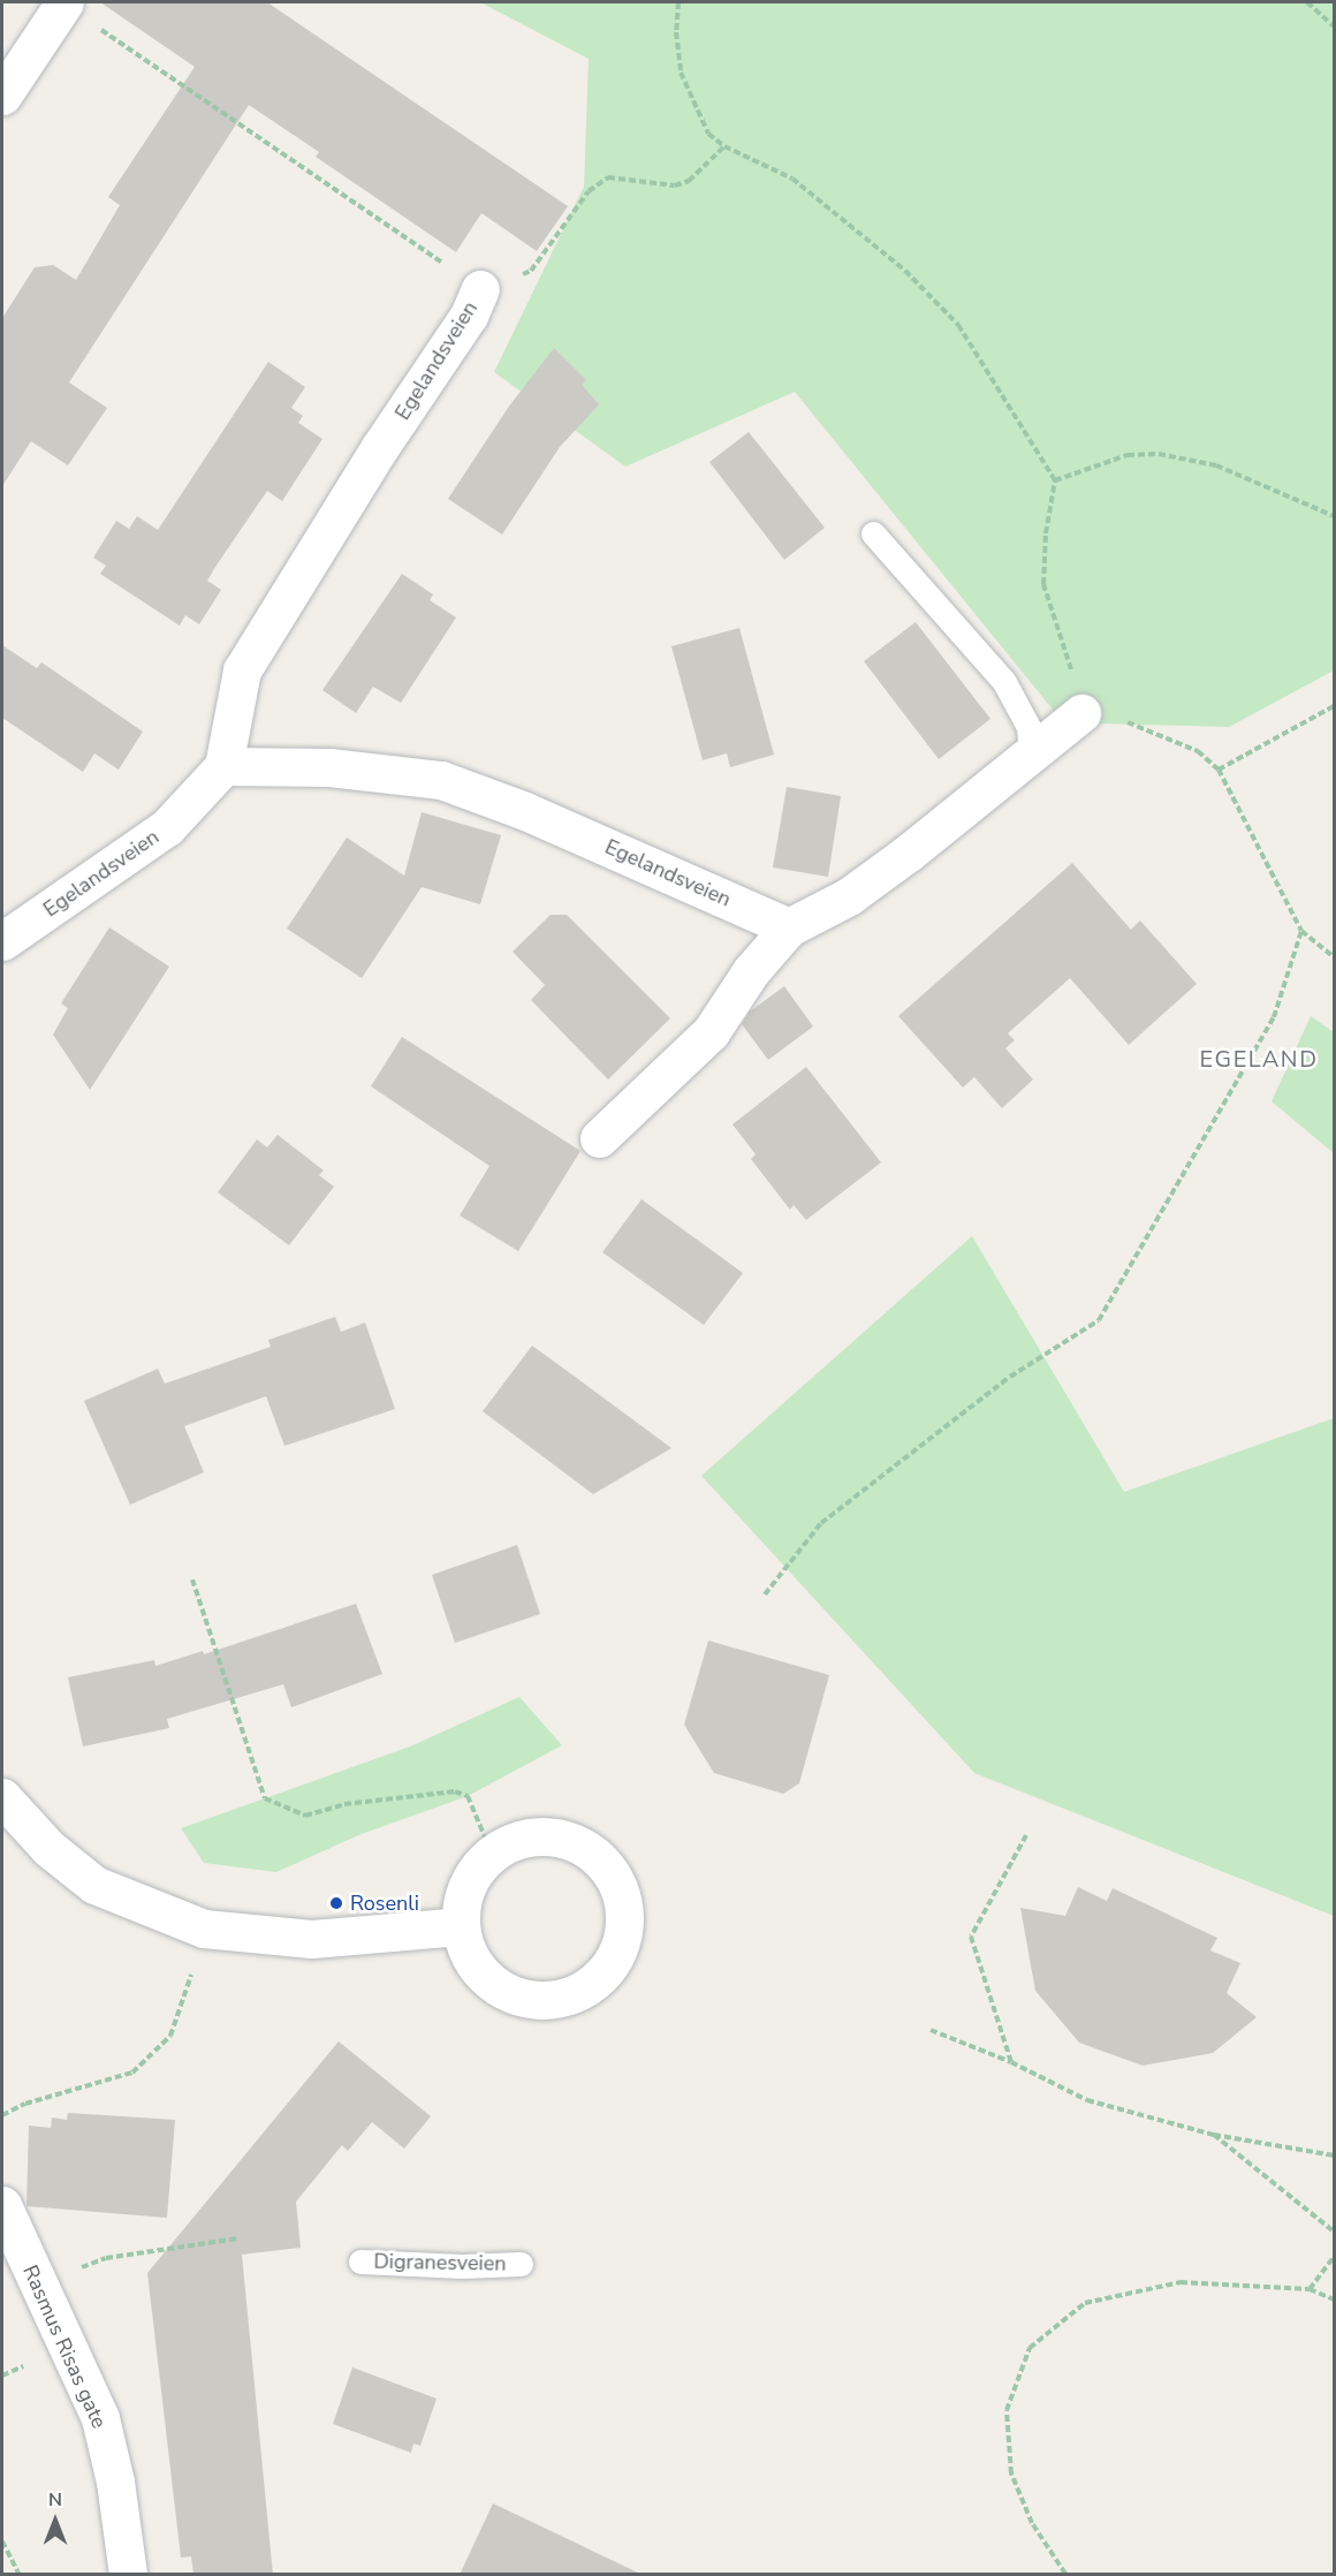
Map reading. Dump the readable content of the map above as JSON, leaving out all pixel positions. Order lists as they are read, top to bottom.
{
  "streets": {
    "street": ["Egelandsveien", "Rasmus Risas gate"],
    "lane": ["Digranesveien"]
  },
  "districts": ["EGELAND"],
  "places": ["Rosenli"],
  "north": "top"
}
